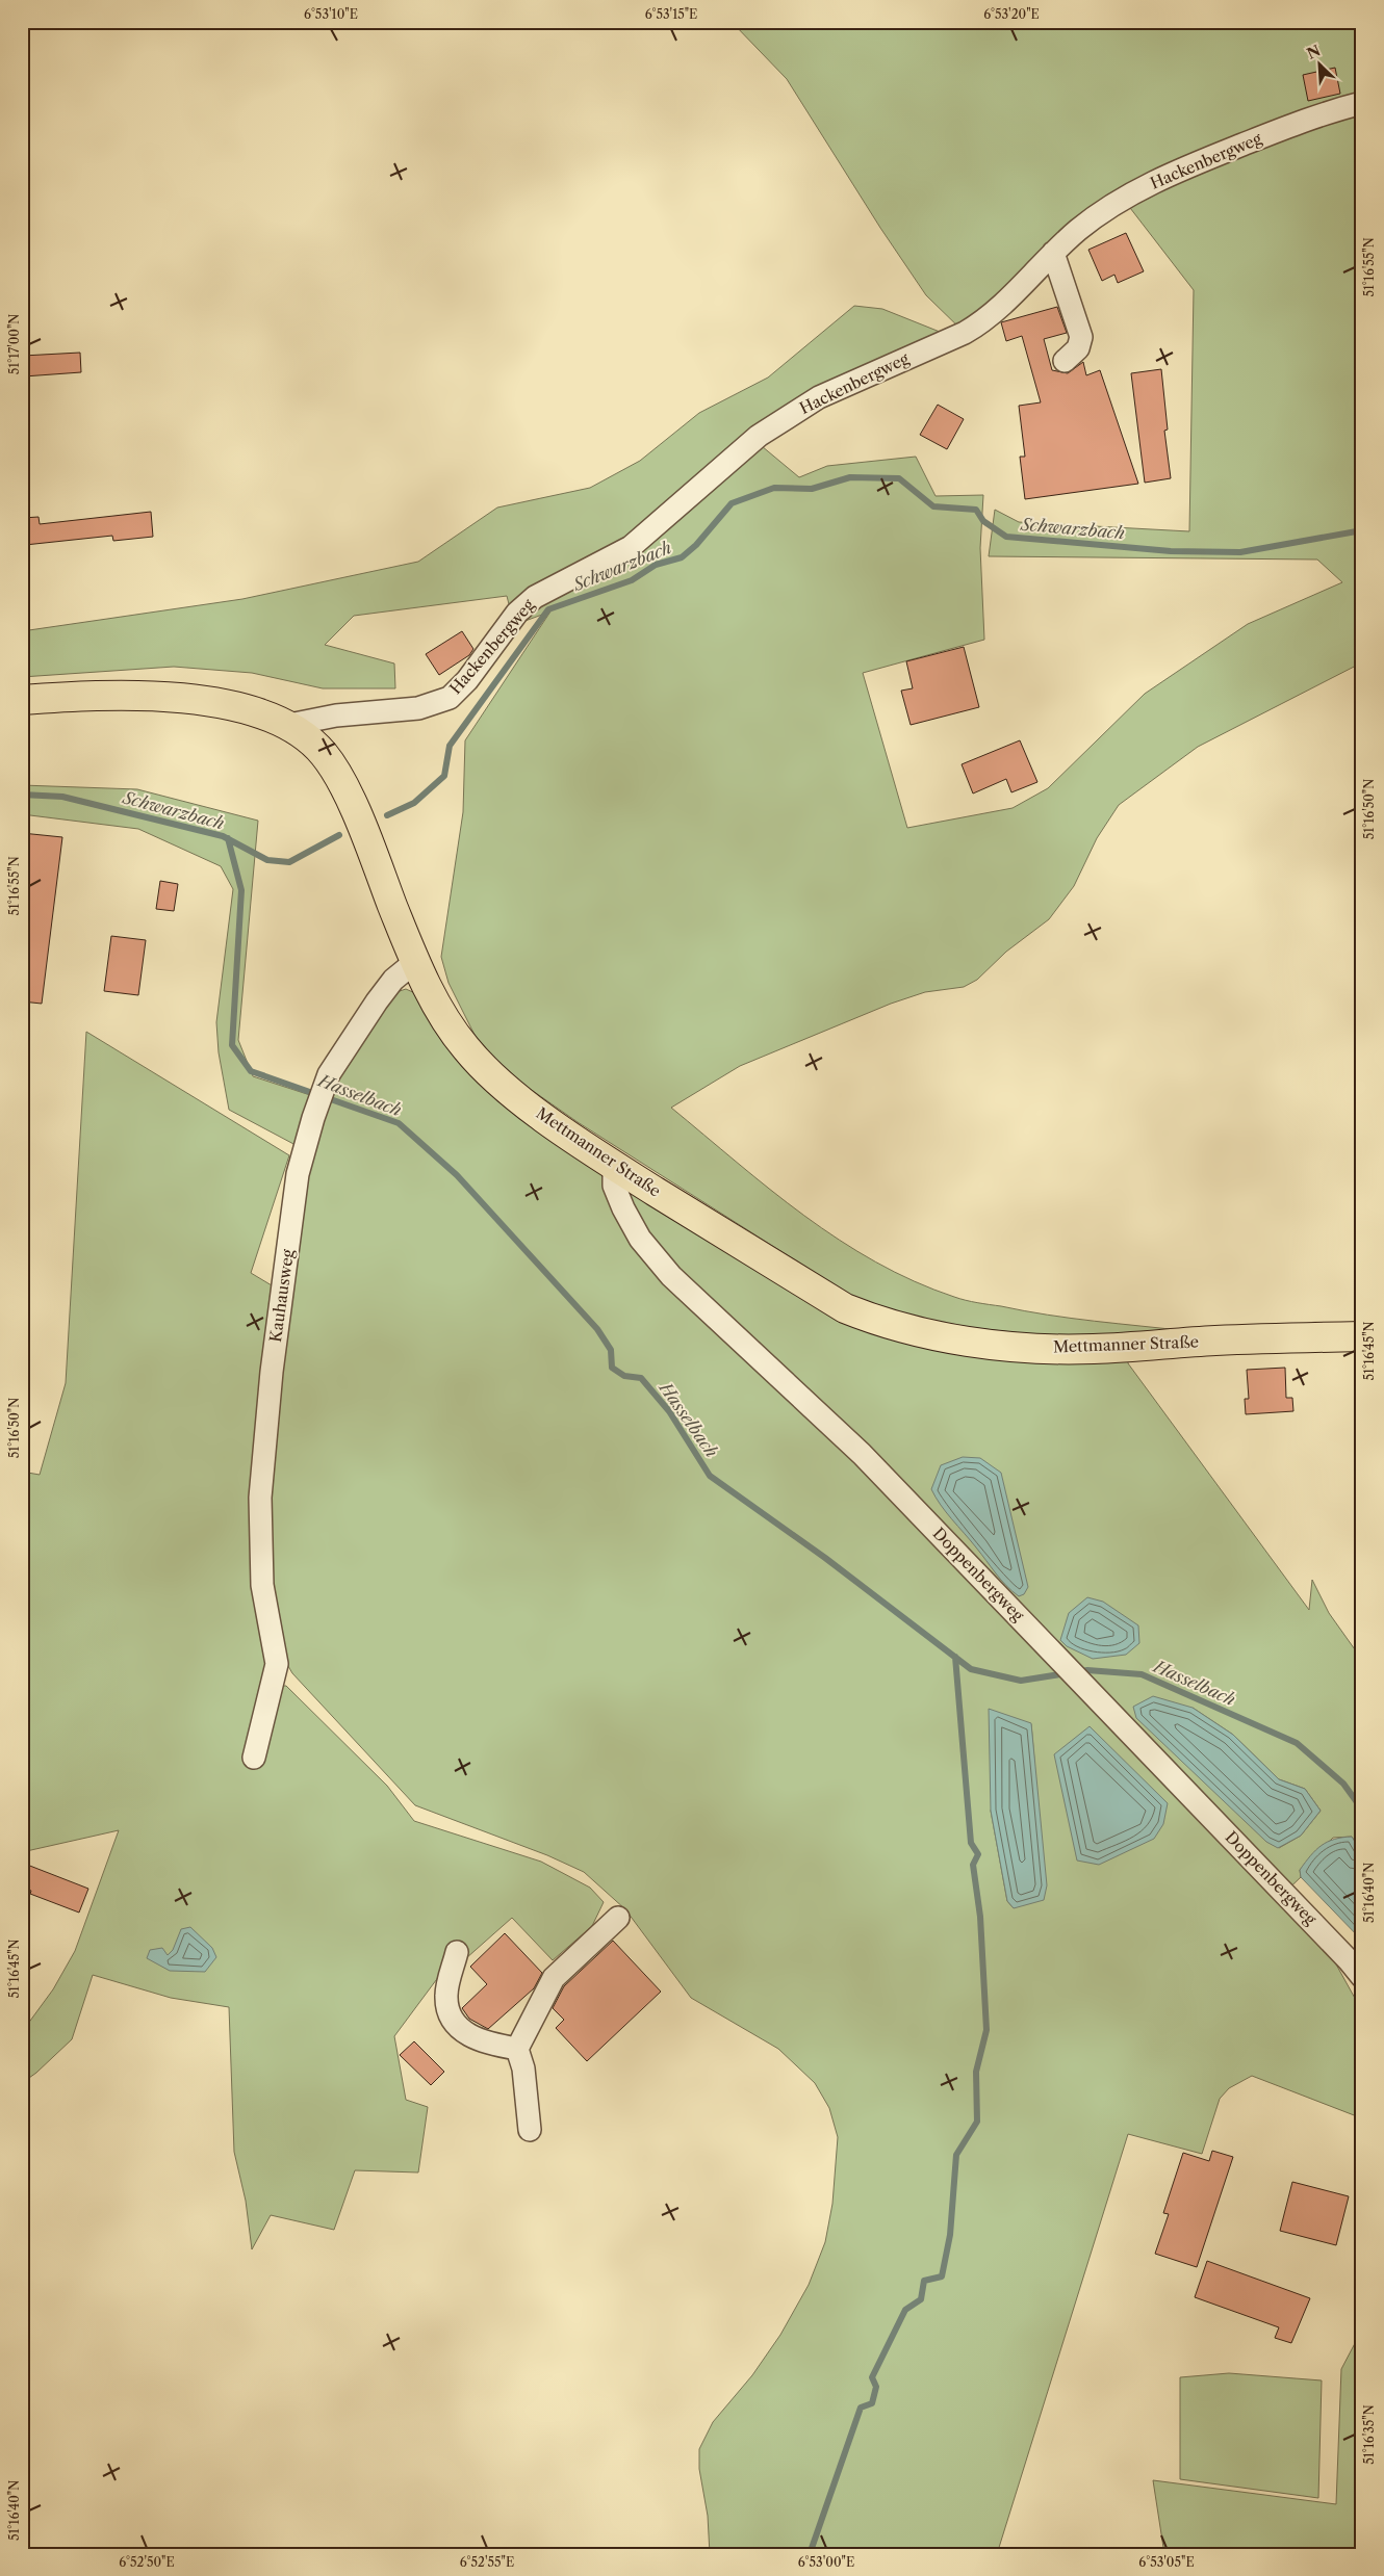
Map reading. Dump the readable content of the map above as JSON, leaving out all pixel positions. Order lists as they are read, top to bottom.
{
  "streets": {
    "main road": ["Mettmanner Straße"],
    "street": ["Hackenbergweg", "Kauhausweg", "Doppenbergweg"]
  },
  "crossings": [
    ["Hackenbergweg", "Mettmanner Straße"],
    ["Mettmanner Straße", "Kauhausweg"],
    ["Mettmanner Straße", "Doppenbergweg"]
  ],
  "water": ["Schwarzbach", "Hasselbach"],
  "north": "top left",
  "coordinates": [
    "6°53'10\"E",
    "6°53'15\"E",
    "6°53'20\"E",
    "51°16'55\"N",
    "51°17'00\"N",
    "51°16'50\"N",
    "51°16'45\"N",
    "51°16'40\"N",
    "51°16'35\"N",
    "6°52'50\"E",
    "6°52'55\"E",
    "6°53'00\"E",
    "6°53'05\"E"
  ]
}
